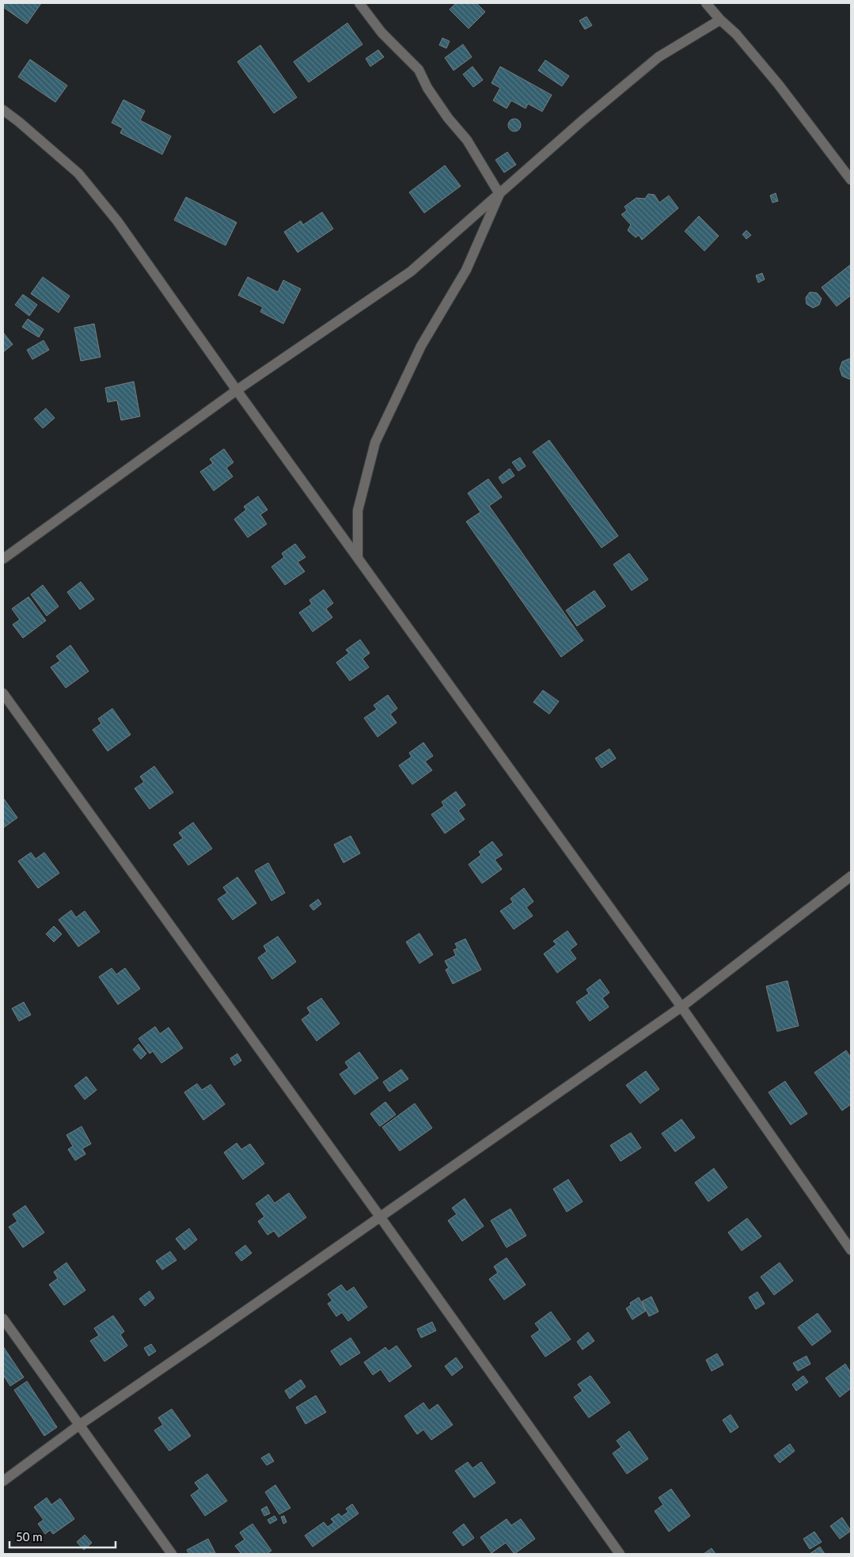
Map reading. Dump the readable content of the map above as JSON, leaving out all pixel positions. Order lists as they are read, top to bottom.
{
  "scale_bar": "50 m"
}
